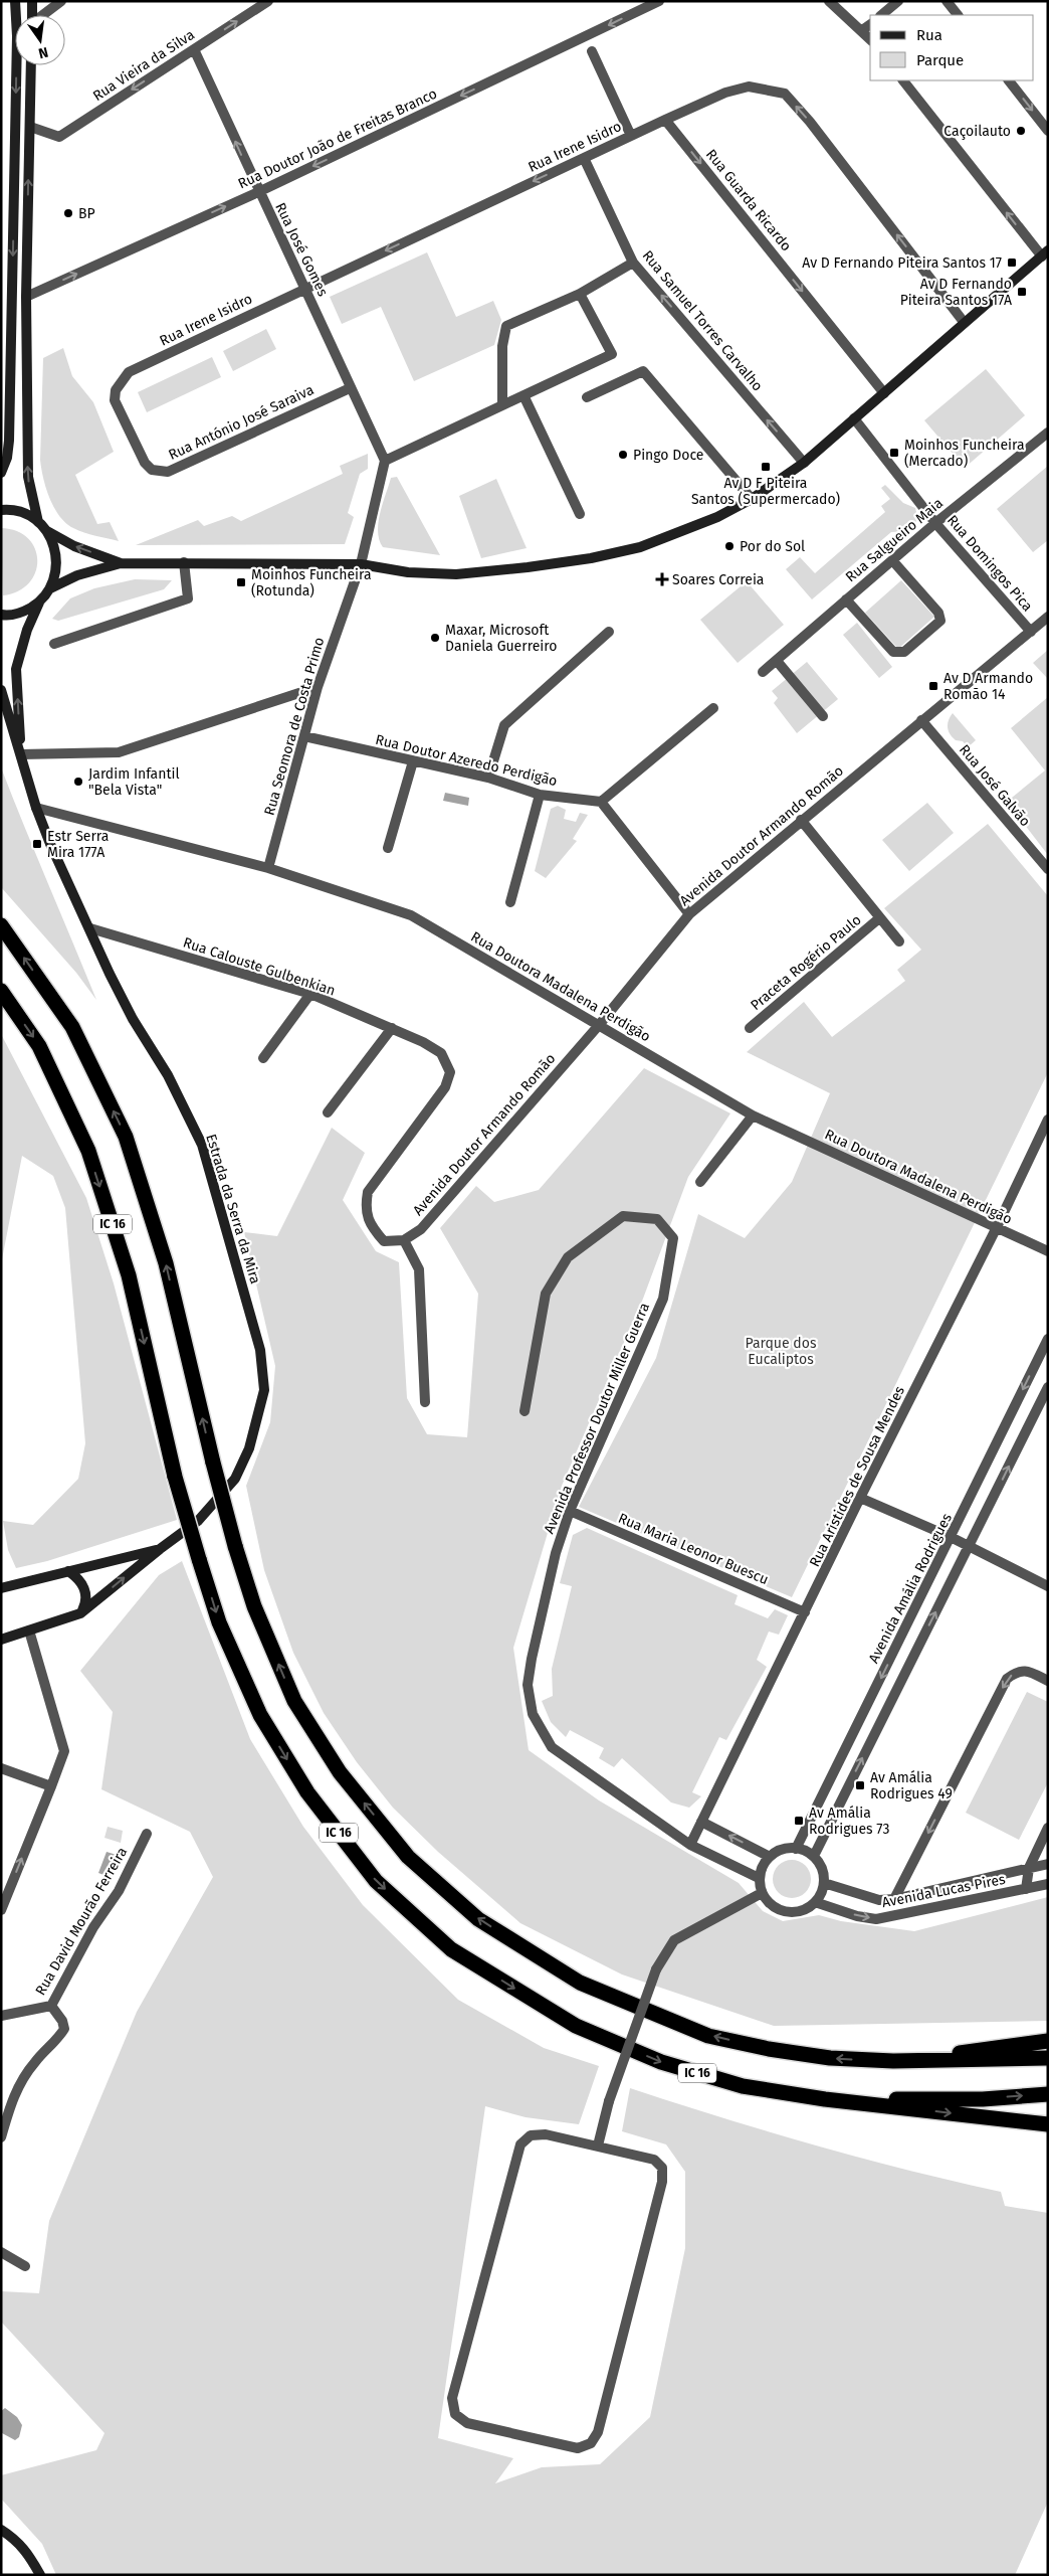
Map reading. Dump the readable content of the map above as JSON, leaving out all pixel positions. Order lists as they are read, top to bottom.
{
  "streets": {
    "highway": ["IC 16"],
    "street": [
      "Rua Vieira da Silva",
      "Rua Doutor João de Freitas Branco",
      "Rua Irene Isidro",
      "Rua Guarda Ricardo",
      "Rua José Gomes",
      "Rua Samuel Torres Carvalho",
      "Rua António José Saraiva",
      "Rua Salgueiro Maia",
      "Rua Domingos Pica",
      "Rua Seomora de Costa Primo",
      "Rua Doutor Azeredo Perdigão",
      "Rua José Galvão",
      "Avenida Doutor Armando Romão",
      "Praceta Rogério Paulo",
      "Rua Calouste Gulbenkian",
      "Rua Doutora Madalena Perdigão",
      "Estrada da Serra da Mira",
      "Avenida Professor Doutor Miller Guerra",
      "Rua Aristides de Sousa Mendes",
      "Rua Maria Leonor Buescu",
      "Avenida Amália Rodrigues",
      "Avenida Lucas Pires",
      "Rua David Mourão Ferreira"
    ]
  },
  "crossings": [
    ["Rua Vieira da Silva", "Rua José Gomes"],
    ["Rua Doutor João de Freitas Branco", "Rua José Gomes"],
    ["Rua Irene Isidro", "Rua Guarda Ricardo"],
    ["Rua Irene Isidro", "Rua José Gomes"],
    ["Rua Irene Isidro", "Rua Samuel Torres Carvalho"],
    ["Rua Irene Isidro", "Rua António José Saraiva"],
    ["Rua José Gomes", "Rua António José Saraiva"],
    ["Rua José Gomes", "Rua Seomora de Costa Primo"],
    ["Rua Salgueiro Maia", "Rua Domingos Pica"],
    ["Rua Domingos Pica", "Avenida Doutor Armando Romão"],
    ["Rua Seomora de Costa Primo", "Rua Doutor Azeredo Perdigão"],
    ["Rua Seomora de Costa Primo", "Rua Doutora Madalena Perdigão"],
    ["Rua José Galvão", "Avenida Doutor Armando Romão"],
    ["Avenida Doutor Armando Romão", "Praceta Rogério Paulo"],
    ["Avenida Doutor Armando Romão", "Rua Calouste Gulbenkian"],
    ["Avenida Doutor Armando Romão", "Rua Doutora Madalena Perdigão"],
    ["Rua Calouste Gulbenkian", "Estrada da Serra da Mira"],
    ["Rua Doutora Madalena Perdigão", "Estrada da Serra da Mira"],
    ["Rua Doutora Madalena Perdigão", "Rua Aristides de Sousa Mendes"],
    ["Avenida Professor Doutor Miller Guerra", "Rua Aristides de Sousa Mendes"],
    ["Avenida Professor Doutor Miller Guerra", "Rua Maria Leonor Buescu"],
    ["Avenida Professor Doutor Miller Guerra", "Avenida Amália Rodrigues"],
    ["Avenida Professor Doutor Miller Guerra", "Avenida Lucas Pires"],
    ["Rua Aristides de Sousa Mendes", "Rua Maria Leonor Buescu"],
    ["Avenida Amália Rodrigues", "Avenida Lucas Pires"]
  ],
  "one_way": ["Rua Irene Isidro", "Rua Guarda Ricardo", "Rua Samuel Torres Carvalho"],
  "parks": ["Parque dos Eucaliptos"],
  "places": {
    "other": [
      "Caçoilauto",
      "BP",
      "Pingo Doce",
      "Por do Sol",
      "Maxar, Microsoft Daniela Guerreiro",
      "Jardim Infantil \"Bela Vista\""
    ],
    "transit": [
      "Av D Fernando Piteira Santos 17",
      "Av D Fernando Piteira Santos 17A",
      "Moinhos Funcheira (Mercado)",
      "Av D F Piteira Santos (Supermercado)",
      "Moinhos Funcheira (Rotunda)",
      "Av D Armando Romão 14",
      "Estr Serra Mira 177A",
      "Av Amália Rodrigues 49",
      "Av Amália Rodrigues 73"
    ],
    "health": ["Soares Correia"]
  },
  "legend": ["Rua", "Parque"],
  "north": "bottom"
}
